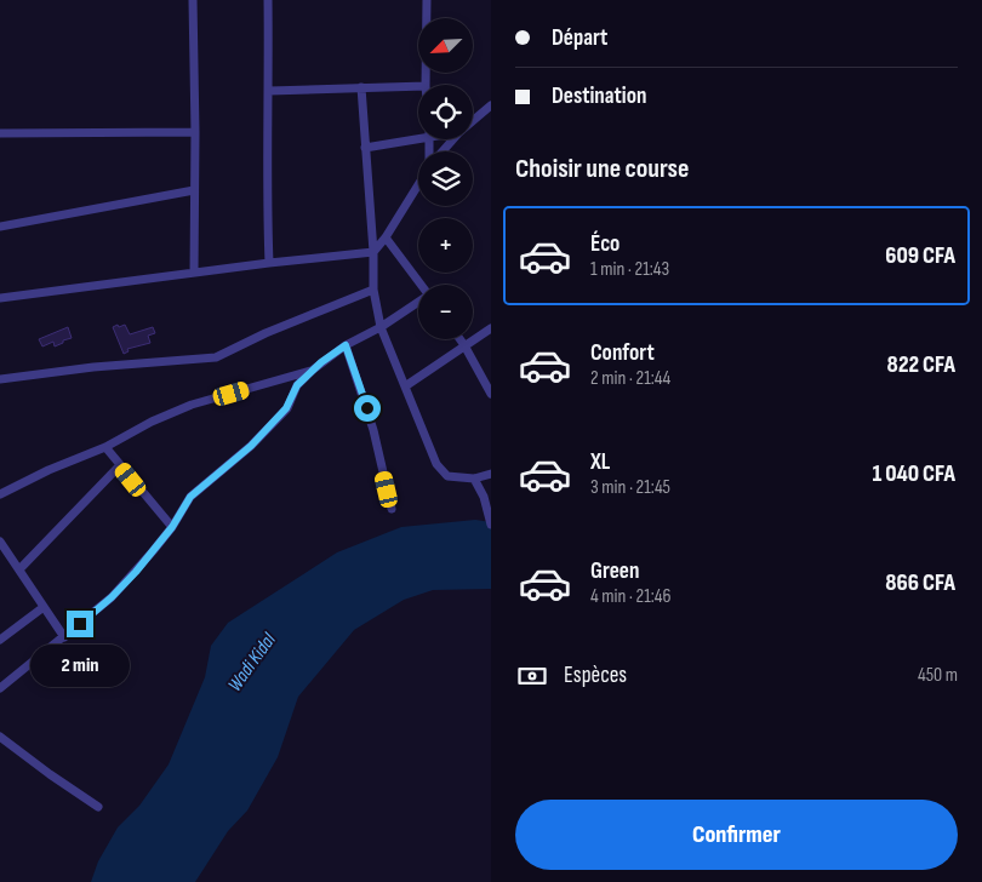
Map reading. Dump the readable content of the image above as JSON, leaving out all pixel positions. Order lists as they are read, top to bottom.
{
  "water": ["Wadi Kidal"],
  "north": "bottom left",
  "page": {
    "banner": ["Départ", "Destination"],
    "map_buttons": ["+", "−"],
    "heading": "Choisir une course",
    "list": [
      {
        "name": "Éco",
        "note": "1 min · 21:43",
        "value": "609 CFA"
      },
      {
        "name": "Confort",
        "note": "2 min · 21:44",
        "value": "822 CFA"
      },
      {
        "name": "XL",
        "note": "3 min · 21:45",
        "value": "1 040 CFA"
      },
      {
        "name": "Green",
        "note": "4 min · 21:46",
        "value": "866 CFA"
      }
    ],
    "pay": ["Espèces", "450 m"],
    "bubble": "2 min",
    "buttons": "Confirmer"
  }
}
